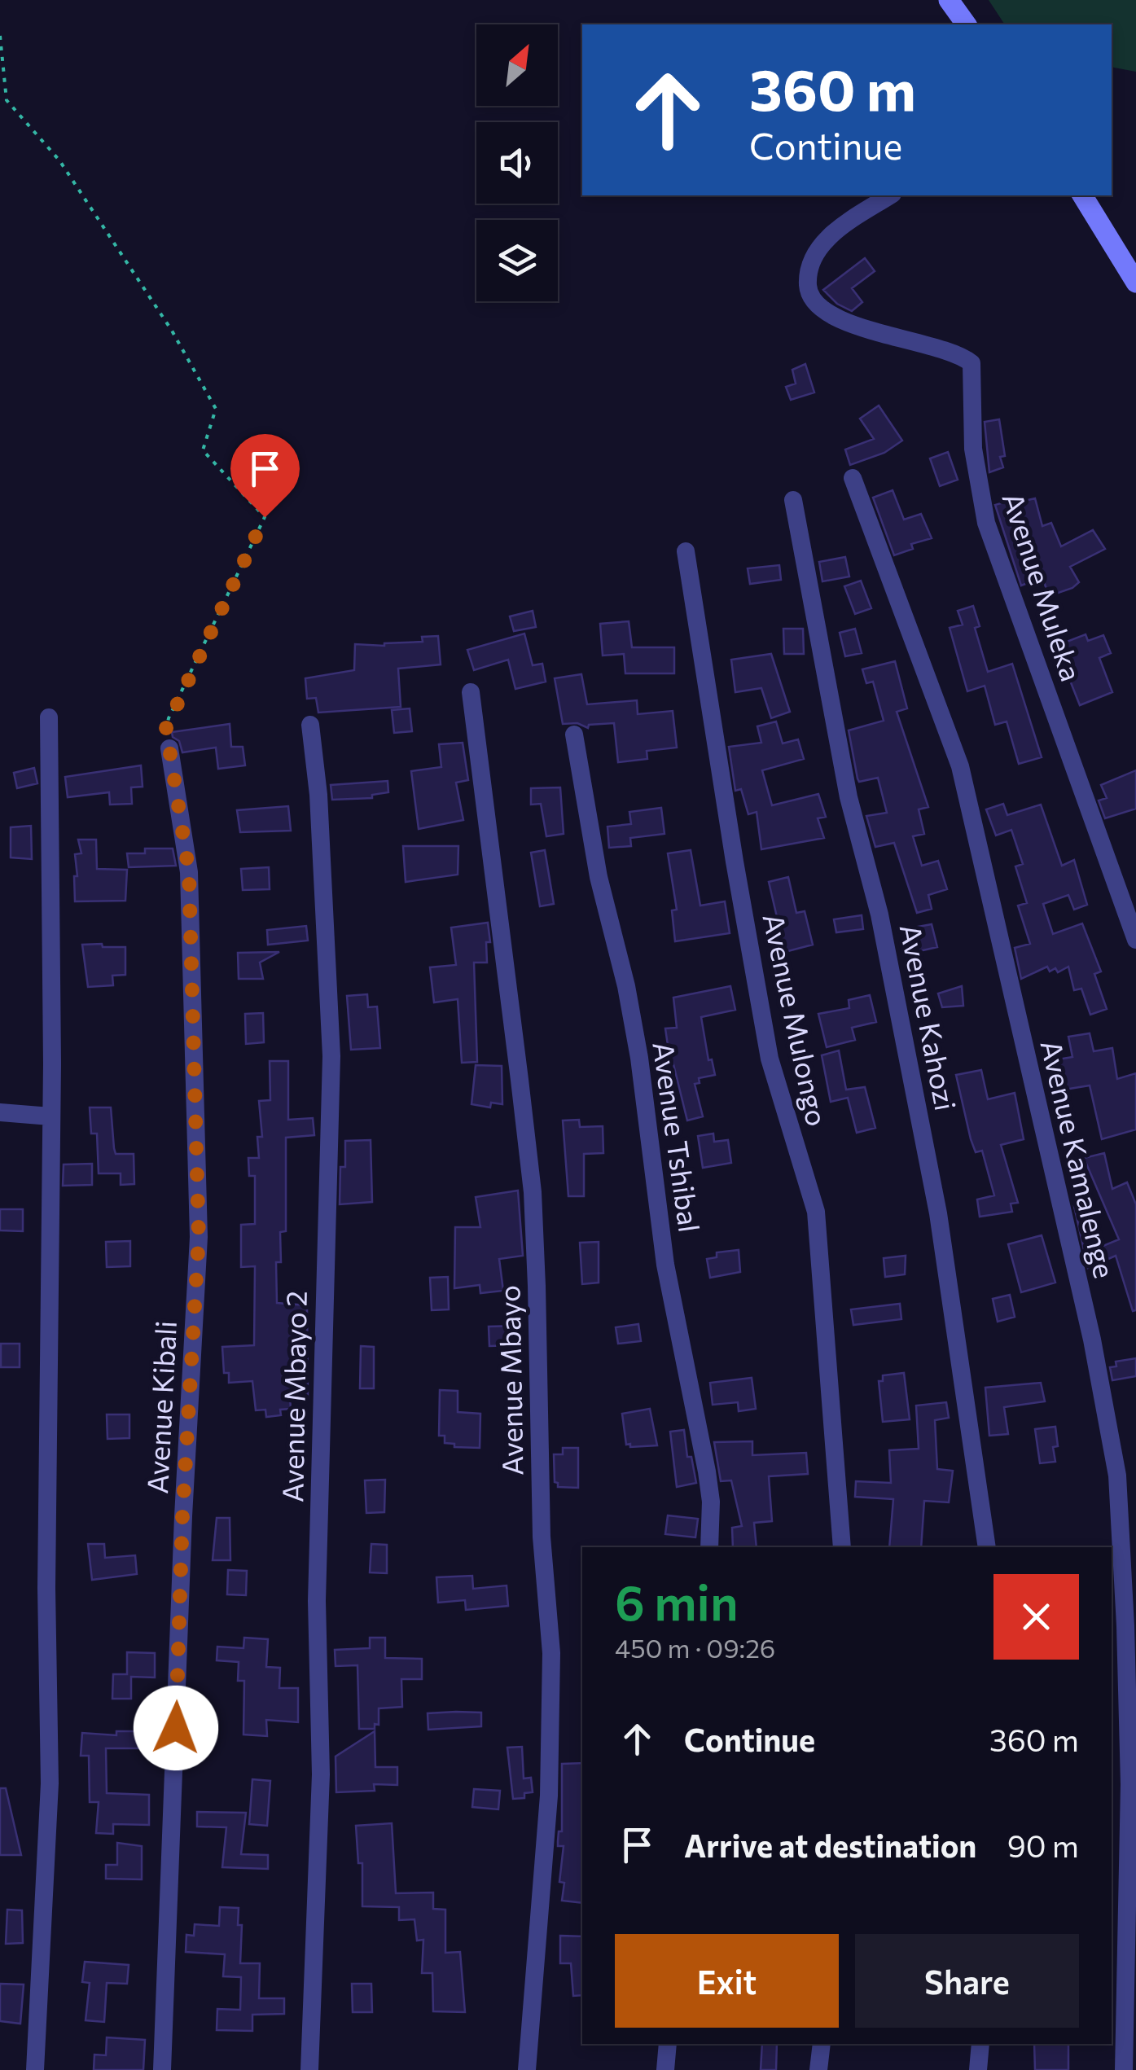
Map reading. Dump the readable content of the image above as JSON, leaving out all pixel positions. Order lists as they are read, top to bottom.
{
  "streets": {
    "street": [
      "Avenue Muleka",
      "Avenue Kahozi",
      "Avenue Mulongo",
      "Avenue Tshibal",
      "Avenue Kamalenge",
      "Avenue Mbayo",
      "Avenue Mbayo 2",
      "Avenue Kibali"
    ]
  },
  "north": "top right",
  "page": {
    "turn": ["360 m", "Continue"],
    "heading": ["6 min", "450 m · 09:26"],
    "list": [
      {
        "name": "Continue",
        "value": "360 m"
      },
      {
        "name": "Arrive at destination",
        "value": "90 m"
      }
    ],
    "buttons": ["Exit", "Share"]
  }
}
